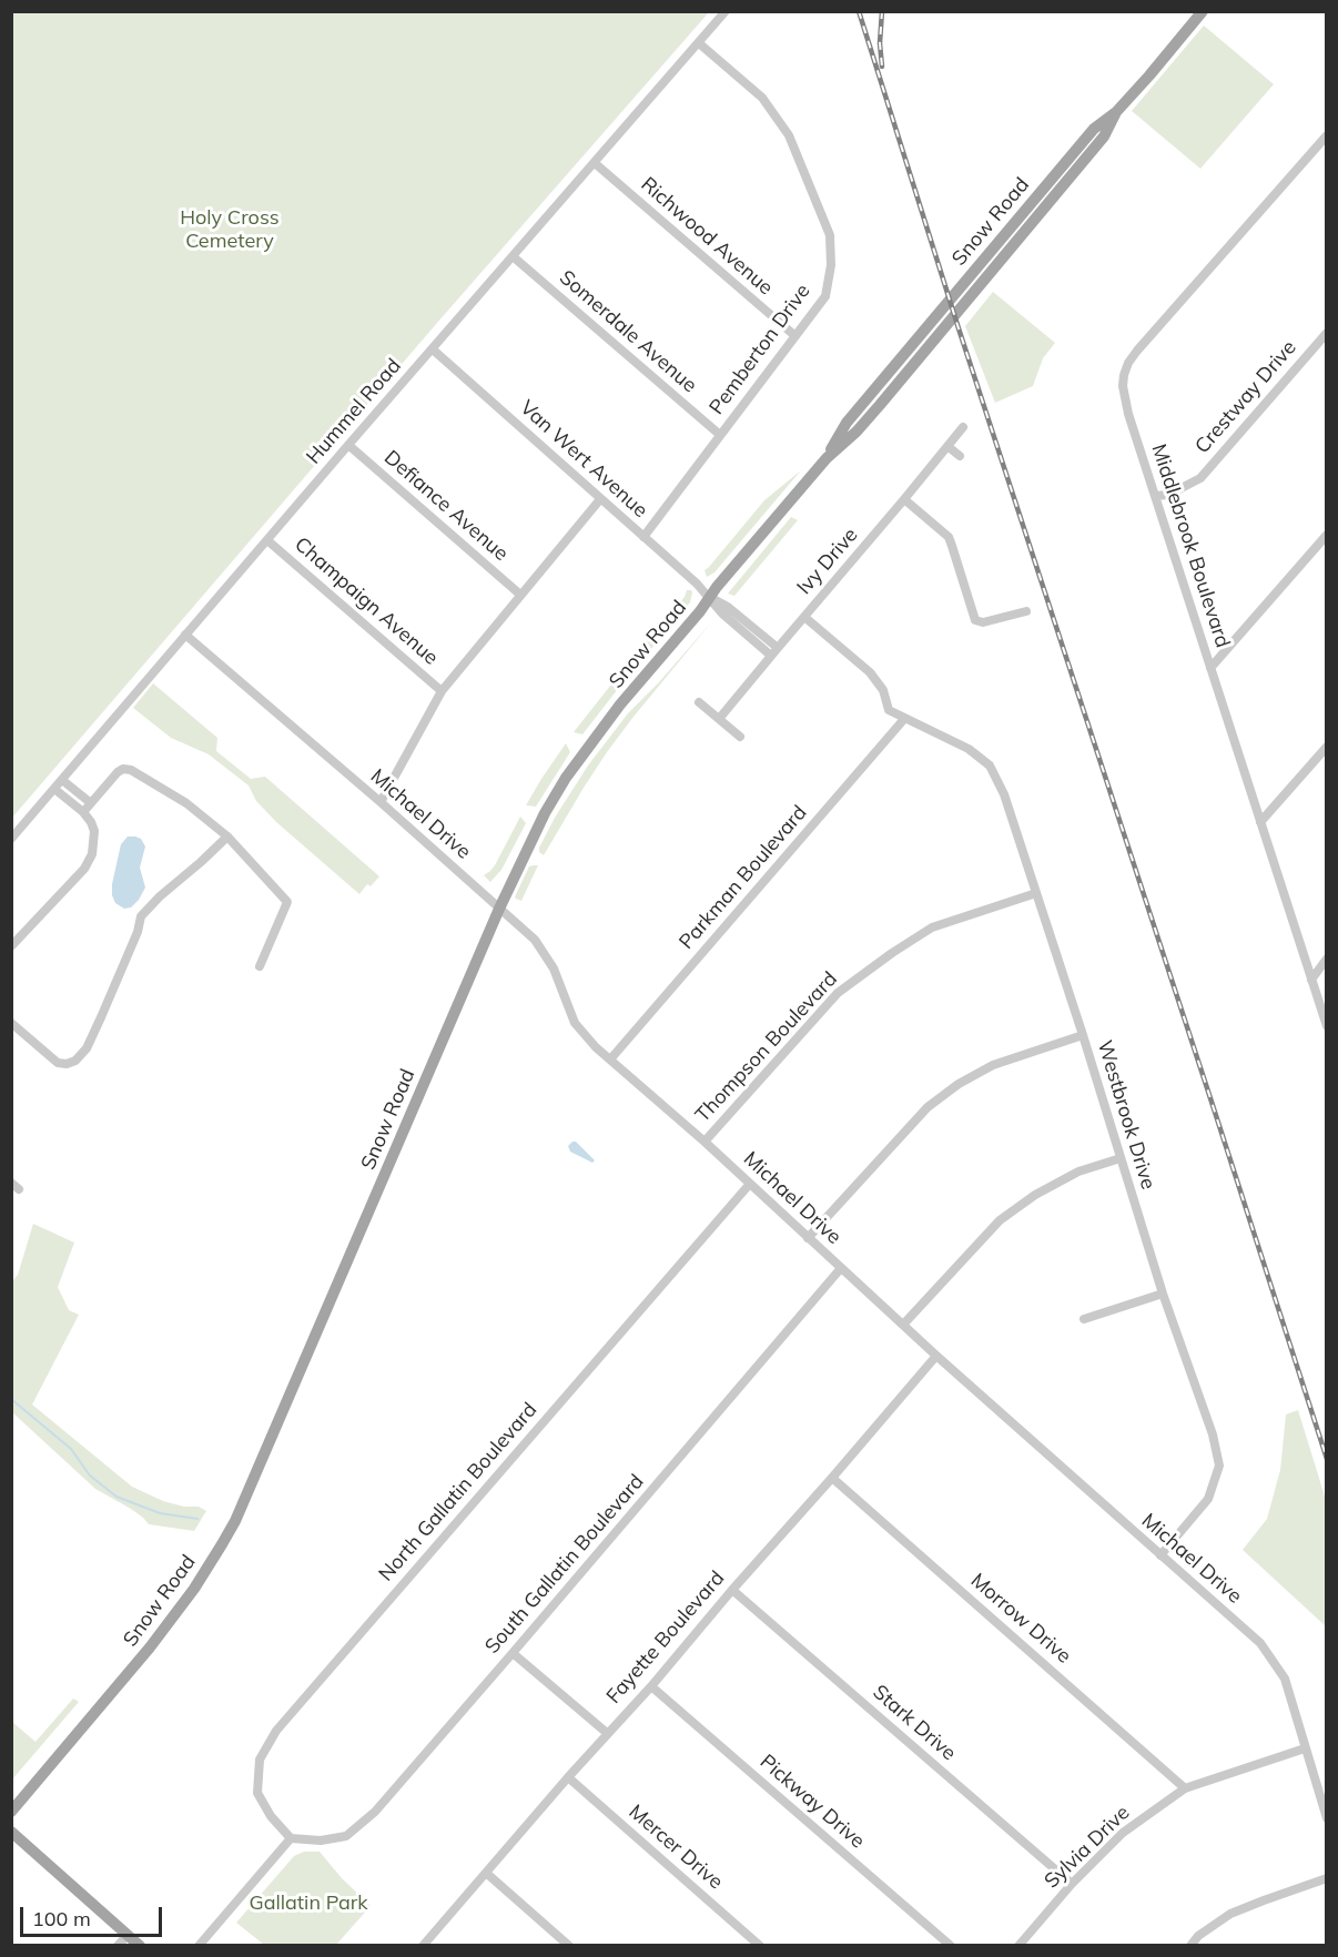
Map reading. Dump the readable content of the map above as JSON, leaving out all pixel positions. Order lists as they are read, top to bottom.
{
  "streets": {
    "main road": ["Snow Road"],
    "street": [
      "Richwood Avenue",
      "Somerdale Avenue",
      "Pemberton Drive",
      "Crestway Drive",
      "Hummel Road",
      "Van Wert Avenue",
      "Defiance Avenue",
      "Middlebrook Boulevard",
      "Ivy Drive",
      "Champaign Avenue",
      "Michael Drive",
      "Parkman Boulevard",
      "Thompson Boulevard",
      "Westbrook Drive",
      "North Gallatin Boulevard",
      "South Gallatin Boulevard",
      "Morrow Drive",
      "Fayette Boulevard",
      "Stark Drive",
      "Pickway Drive",
      "Mercer Drive",
      "Sylvia Drive"
    ]
  },
  "crossings": [
    ["Snow Road", "Van Wert Avenue"],
    ["Snow Road", "Michael Drive"],
    ["Richwood Avenue", "Pemberton Drive"],
    ["Richwood Avenue", "Hummel Road"],
    ["Somerdale Avenue", "Pemberton Drive"],
    ["Somerdale Avenue", "Hummel Road"],
    ["Pemberton Drive", "Hummel Road"],
    ["Pemberton Drive", "Van Wert Avenue"],
    ["Crestway Drive", "Middlebrook Boulevard"],
    ["Hummel Road", "Van Wert Avenue"],
    ["Hummel Road", "Defiance Avenue"],
    ["Hummel Road", "Champaign Avenue"],
    ["Hummel Road", "Michael Drive"],
    ["Van Wert Avenue", "Ivy Drive"],
    ["Michael Drive", "Parkman Boulevard"],
    ["Michael Drive", "Thompson Boulevard"],
    ["Michael Drive", "Westbrook Drive"],
    ["Michael Drive", "North Gallatin Boulevard"],
    ["Michael Drive", "South Gallatin Boulevard"],
    ["Michael Drive", "Fayette Boulevard"],
    ["Michael Drive", "Sylvia Drive"],
    ["Parkman Boulevard", "Westbrook Drive"],
    ["Thompson Boulevard", "Westbrook Drive"],
    ["North Gallatin Boulevard", "South Gallatin Boulevard"],
    ["Morrow Drive", "Fayette Boulevard"],
    ["Morrow Drive", "Sylvia Drive"],
    ["Fayette Boulevard", "Stark Drive"],
    ["Fayette Boulevard", "Pickway Drive"],
    ["Fayette Boulevard", "Mercer Drive"],
    ["Stark Drive", "Sylvia Drive"]
  ],
  "parks": ["Holy Cross Cemetery", "Gallatin Park"],
  "scale_bar": "100 m"
}
